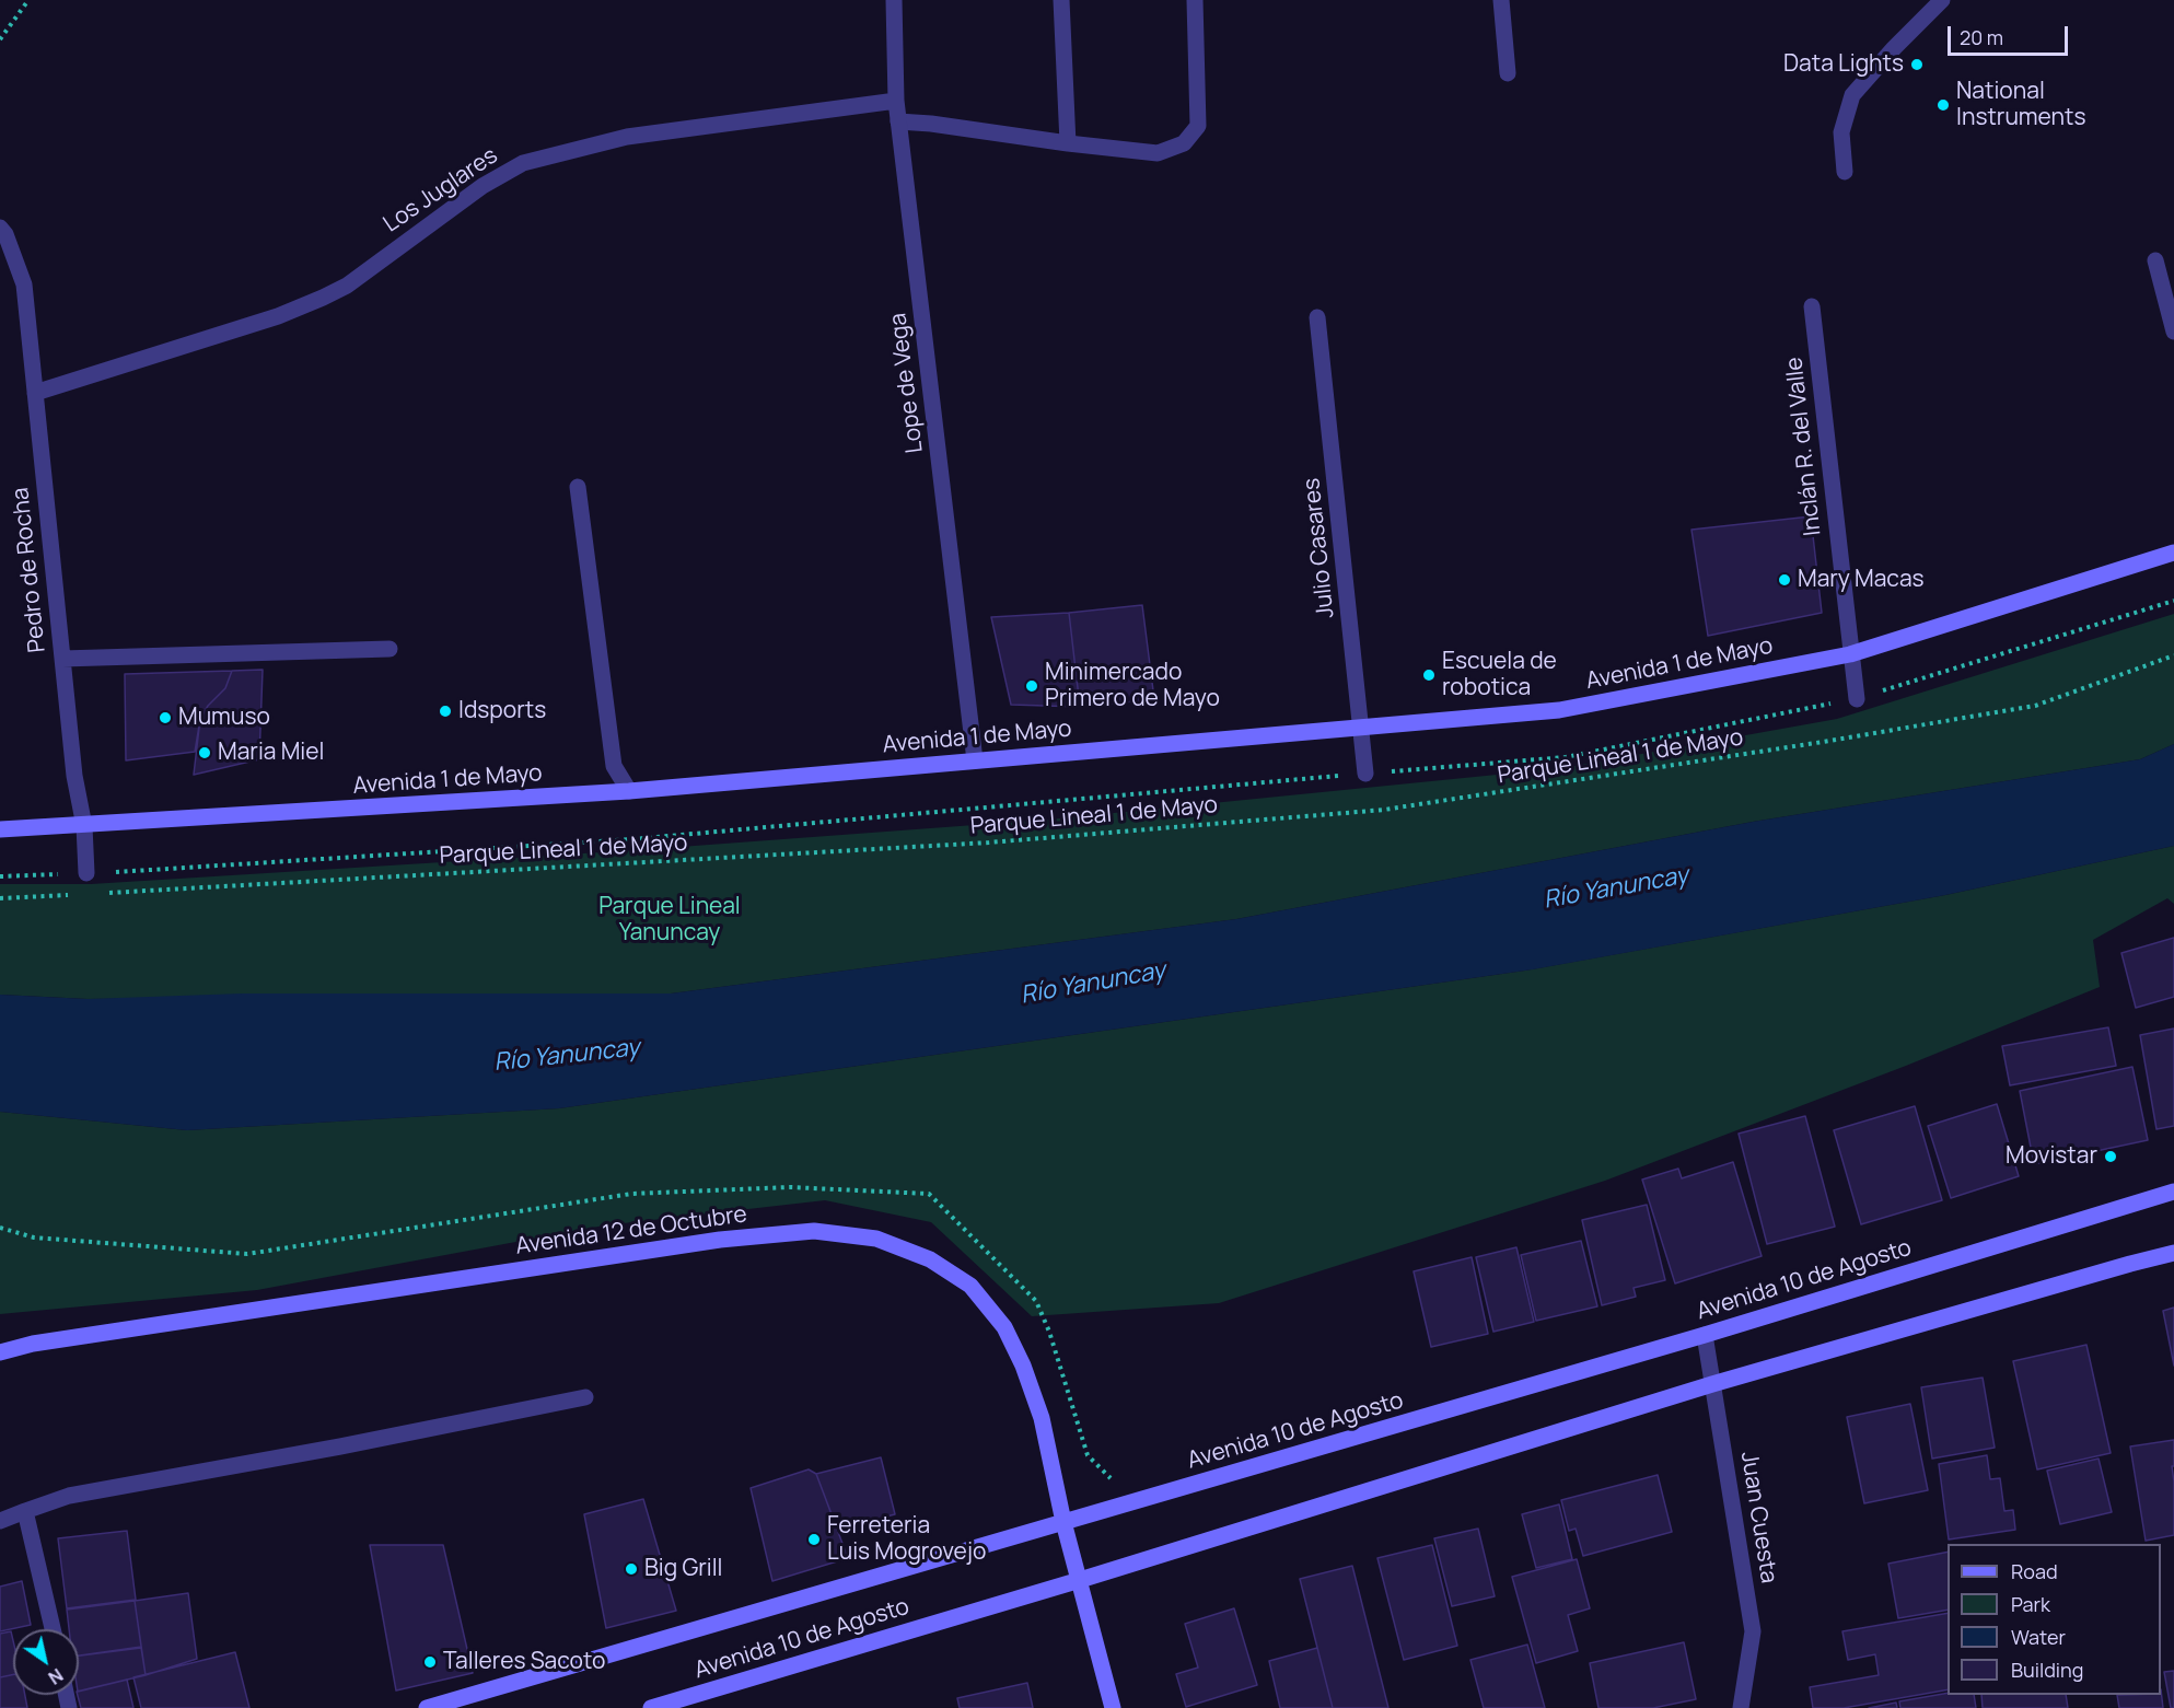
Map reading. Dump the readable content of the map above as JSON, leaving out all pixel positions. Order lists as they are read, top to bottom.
{
  "streets": {
    "main road": ["Avenida 1 de Mayo", "Avenida 12 de Octubre", "Avenida 10 de Agosto"],
    "street": [
      "Los Juglares",
      "Lope de Vega",
      "Inclán R. del Valle",
      "Julio Casares",
      "Pedro de Rocha",
      "Juan Cuesta"
    ],
    "path": ["Parque Lineal 1 de Mayo"]
  },
  "crossings": [
    ["Los Juglares", "Lope de Vega"],
    ["Los Juglares", "Pedro de Rocha"],
    ["Lope de Vega", "Avenida 1 de Mayo"],
    ["Inclán R. del Valle", "Avenida 1 de Mayo"],
    ["Julio Casares", "Avenida 1 de Mayo"],
    ["Pedro de Rocha", "Avenida 1 de Mayo"],
    ["Avenida 12 de Octubre", "Avenida 10 de Agosto"],
    ["Avenida 10 de Agosto", "Juan Cuesta"]
  ],
  "water": ["Río Yanuncay"],
  "parks": ["Parque Lineal Yanuncay"],
  "places": [
    "Data Lights",
    "National Instruments",
    "Mary Macas",
    "Escuela de robotica",
    "Minimercado Primero de Mayo",
    "Idsports",
    "Mumuso",
    "Maria Miel",
    "Movistar",
    "Ferreteria Luis Mogrovejo",
    "Big Grill",
    "Talleres Sacoto"
  ],
  "legend": [
    "Road",
    "Park",
    "Water",
    "Building"
  ],
  "scale_bar": "20 m",
  "north": "bottom right"
}
